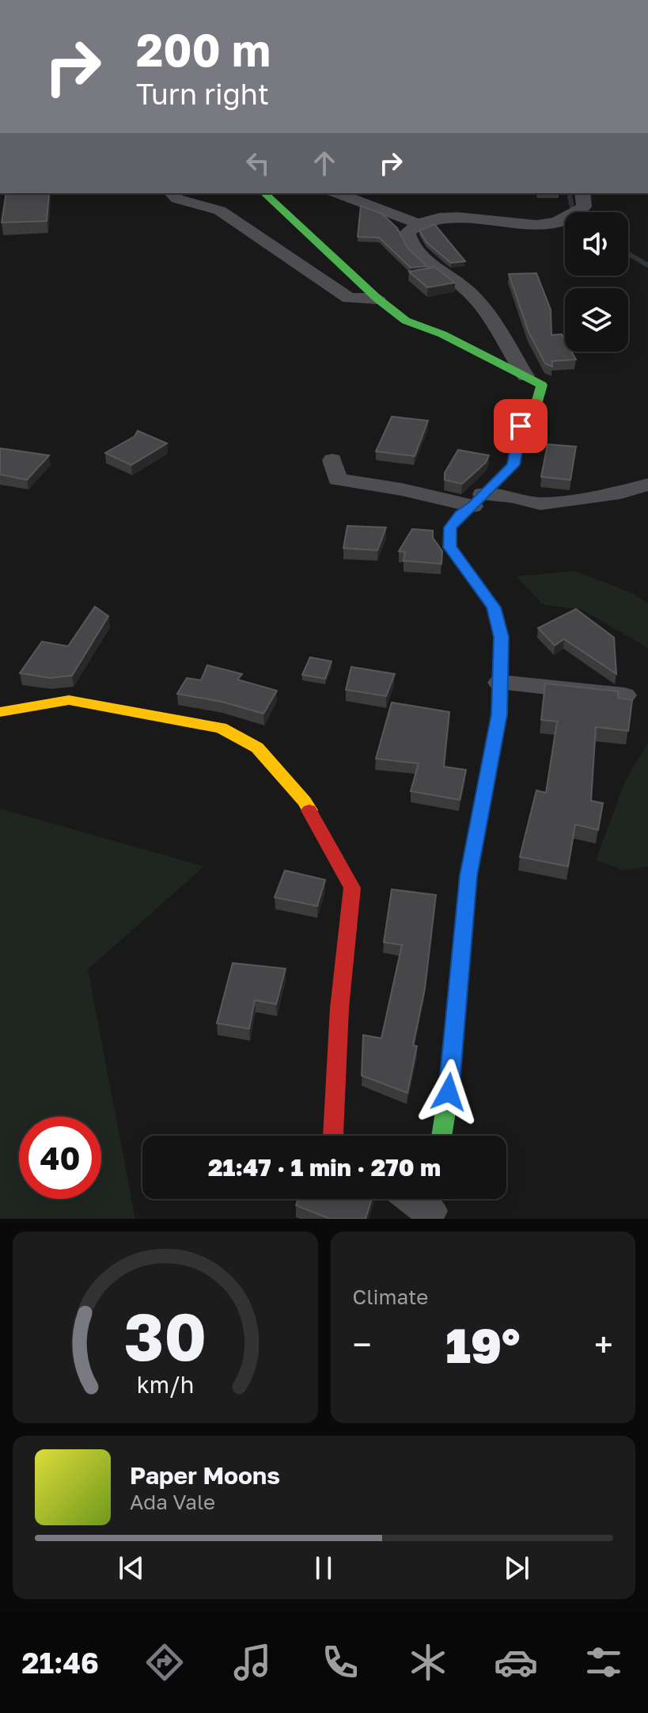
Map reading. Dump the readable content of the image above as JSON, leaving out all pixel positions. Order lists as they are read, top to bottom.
{
  "page": {
    "turn": ["200 m", "Turn right"],
    "limit": "40",
    "trip": "21:47 · 1 min · 270 m",
    "tile": "Climate",
    "heat": ["−", "19°", "+"],
    "song": ["Paper Moons", "Ada Vale"],
    "tabs": "21:46",
    "gauge": ["30", "km/h"]
  }
}
